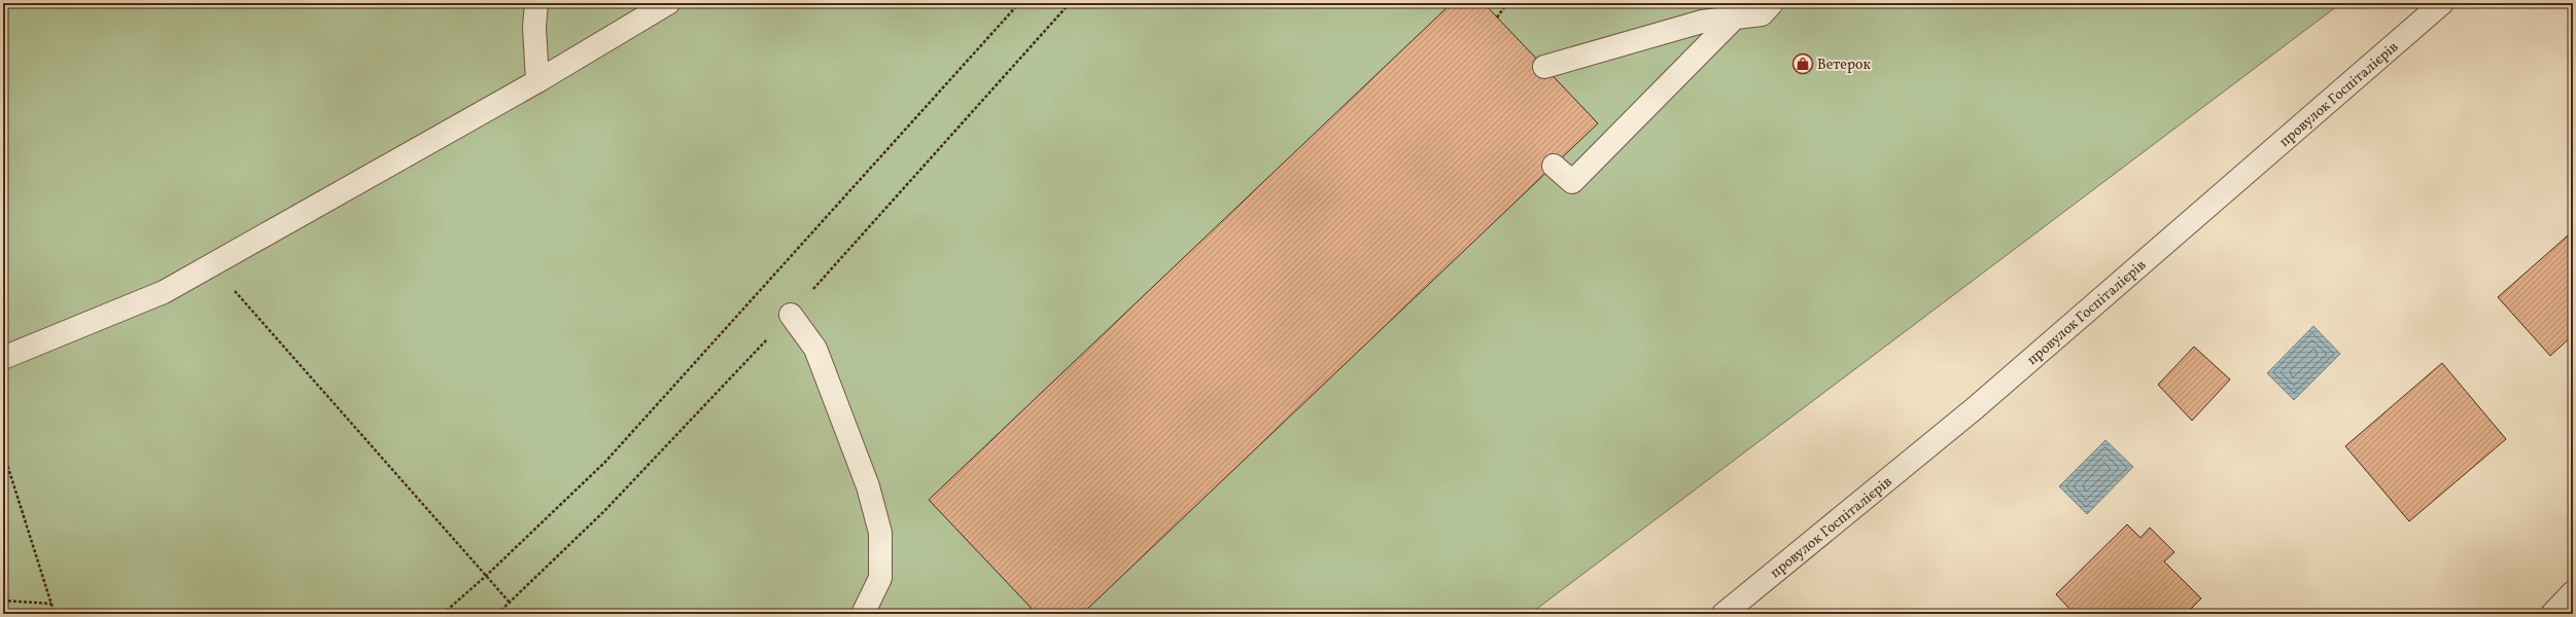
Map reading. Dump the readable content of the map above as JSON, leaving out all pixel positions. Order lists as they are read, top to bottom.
{
  "streets": {
    "street": ["провулок Госпіталієрів"]
  },
  "places": {
    "shop": ["Ветерок"]
  }
}
